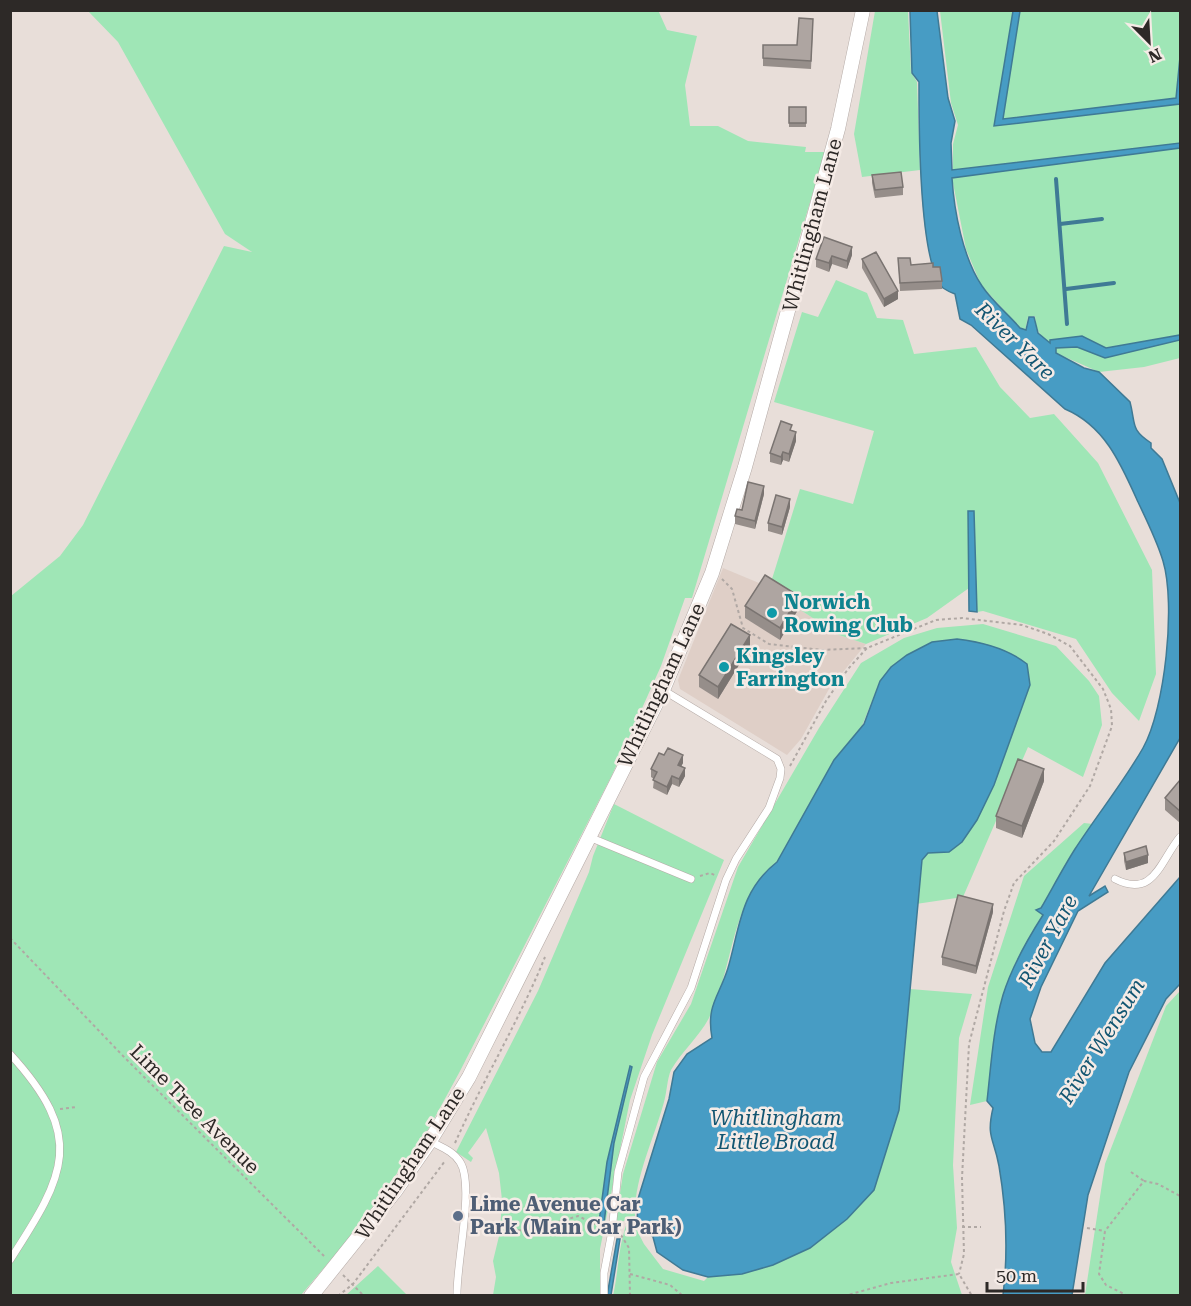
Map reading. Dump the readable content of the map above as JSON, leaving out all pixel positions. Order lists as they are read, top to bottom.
{
  "streets": {
    "street": ["Whitlingham Lane"],
    "path": ["Lime Tree Avenue"]
  },
  "crossings": [
    ["Whitlingham Lane", "Lime Tree Avenue"]
  ],
  "water": ["River Yare", "River Wensum", "Whitlingham Little Broad"],
  "places": ["Norwich Rowing Club", "Kingsley Farrington", "Lime Avenue Car Park (Main Car Park)"],
  "scale_bar": "50 m",
  "north": "bottom right"
}
